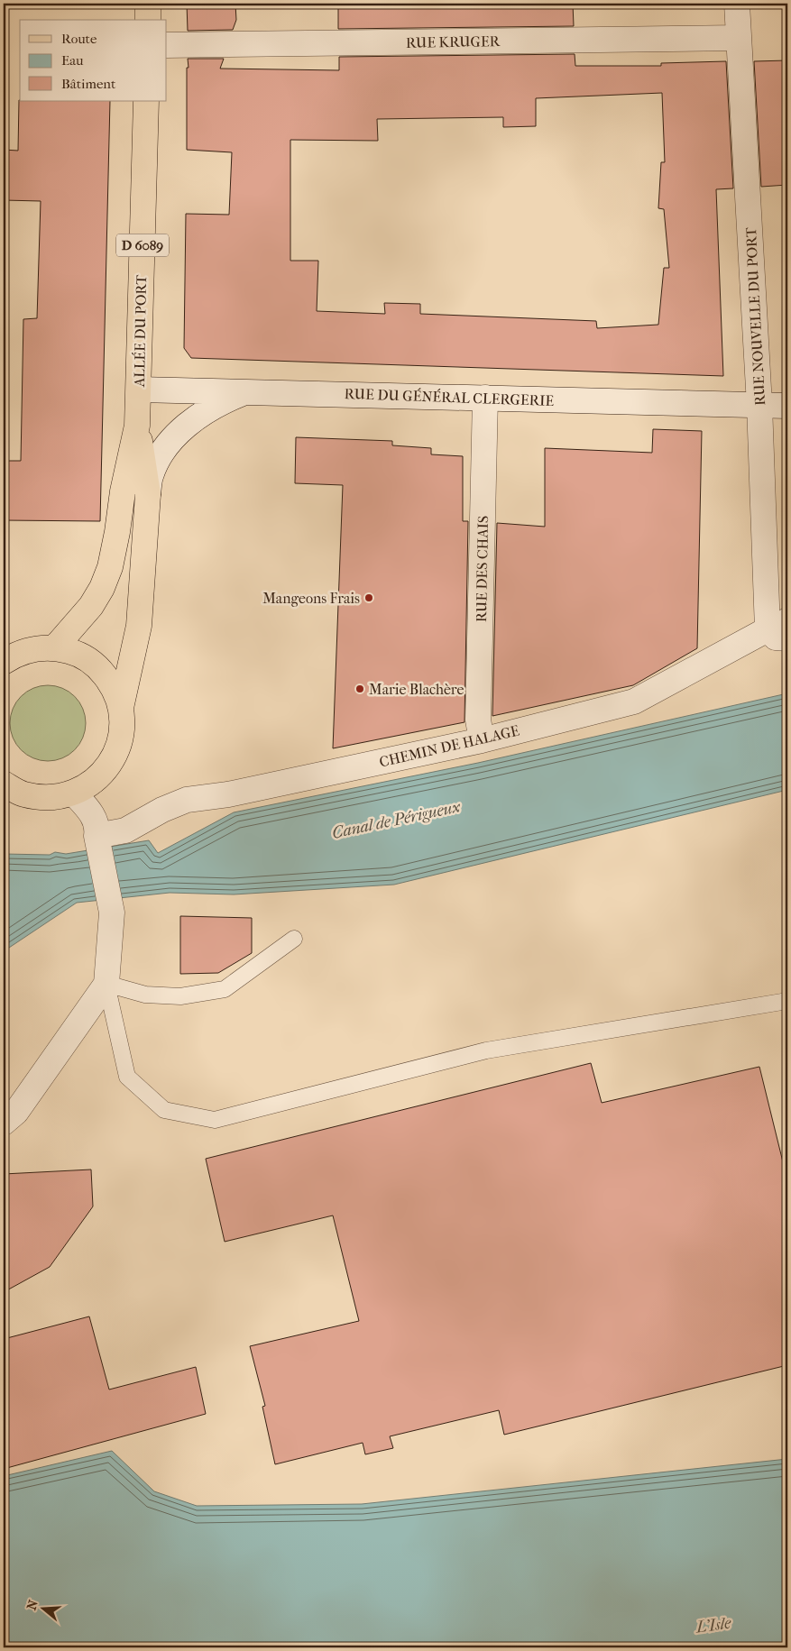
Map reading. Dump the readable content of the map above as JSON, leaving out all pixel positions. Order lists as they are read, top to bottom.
{
  "streets": {
    "main road": ["D 6089", "ALLÉE DU PORT"],
    "street": [
      "RUE KRUGER",
      "RUE NOUVELLE DU PORT",
      "RUE DU GÉNÉRAL CLERGERIE",
      "RUE DES CHAIS",
      "CHEMIN DE HALAGE"
    ]
  },
  "crossings": [
    ["RUE KRUGER", "RUE NOUVELLE DU PORT"],
    ["RUE NOUVELLE DU PORT", "RUE DU GÉNÉRAL CLERGERIE"],
    ["RUE NOUVELLE DU PORT", "CHEMIN DE HALAGE"],
    ["ALLÉE DU PORT", "RUE DU GÉNÉRAL CLERGERIE"],
    ["RUE DU GÉNÉRAL CLERGERIE", "RUE DES CHAIS"],
    ["RUE DES CHAIS", "CHEMIN DE HALAGE"]
  ],
  "water": ["Canal de Périgueux", "L'Isle"],
  "places": ["Mangeons Frais", "Marie Blachère"],
  "legend": ["Route", "Eau", "Bâtiment"],
  "north": "left"
}
